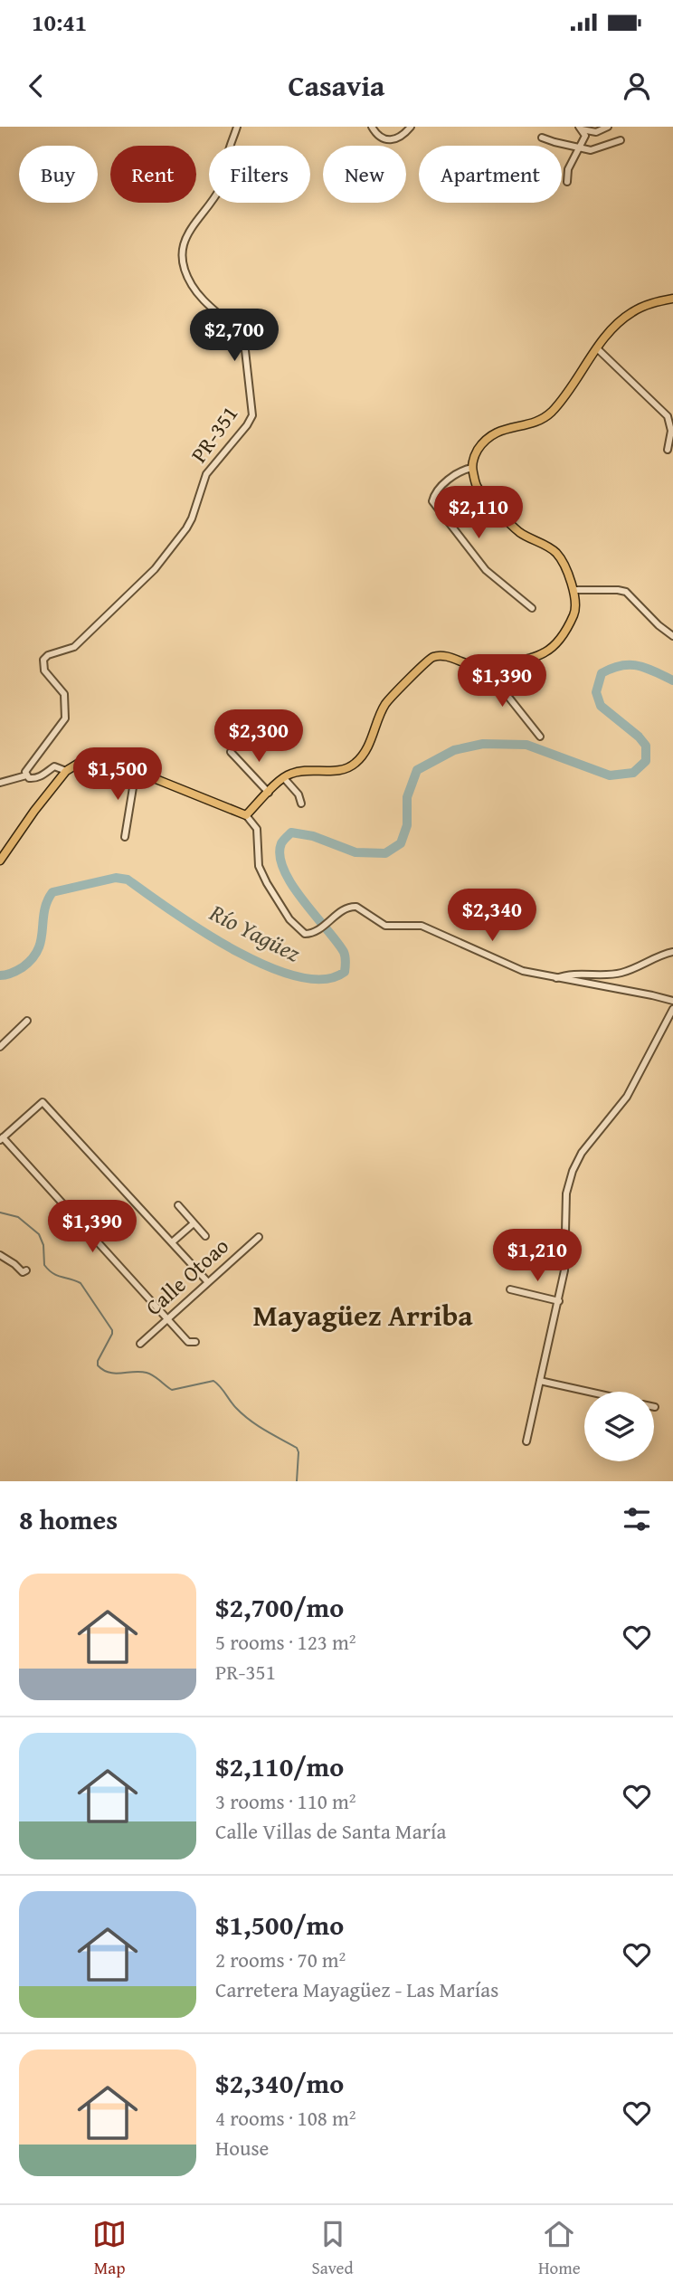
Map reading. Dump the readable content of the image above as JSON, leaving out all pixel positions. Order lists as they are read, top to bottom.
{
  "streets": {
    "street": ["PR-351", "Calle Otoao"]
  },
  "districts": ["Mayagüez Arriba"],
  "water": ["Río Yagüez"],
  "page": {
    "status": "10:41",
    "header": "Casavia",
    "chip": [
      "Buy",
      "Rent",
      "Filters",
      "New",
      "Apartment"
    ],
    "price": [
      "$2,700",
      "$2,110",
      "$1,390",
      "$2,300",
      "$1,500",
      "$2,340",
      "$1,390",
      "$1,210"
    ],
    "heading": "8 homes",
    "list": [
      {
        "name": "$2,700/mo",
        "note": "5 rooms · 123 m² · PR-351"
      },
      {
        "name": "$2,110/mo",
        "note": "3 rooms · 110 m² · Calle Villas de Santa María"
      },
      {
        "name": "$1,500/mo",
        "note": "2 rooms · 70 m² · Carretera Mayagüez - Las Marías"
      },
      {
        "name": "$2,340/mo",
        "note": "4 rooms · 108 m² · House"
      }
    ],
    "tabs": ["Map", "Saved", "Home"]
  }
}
